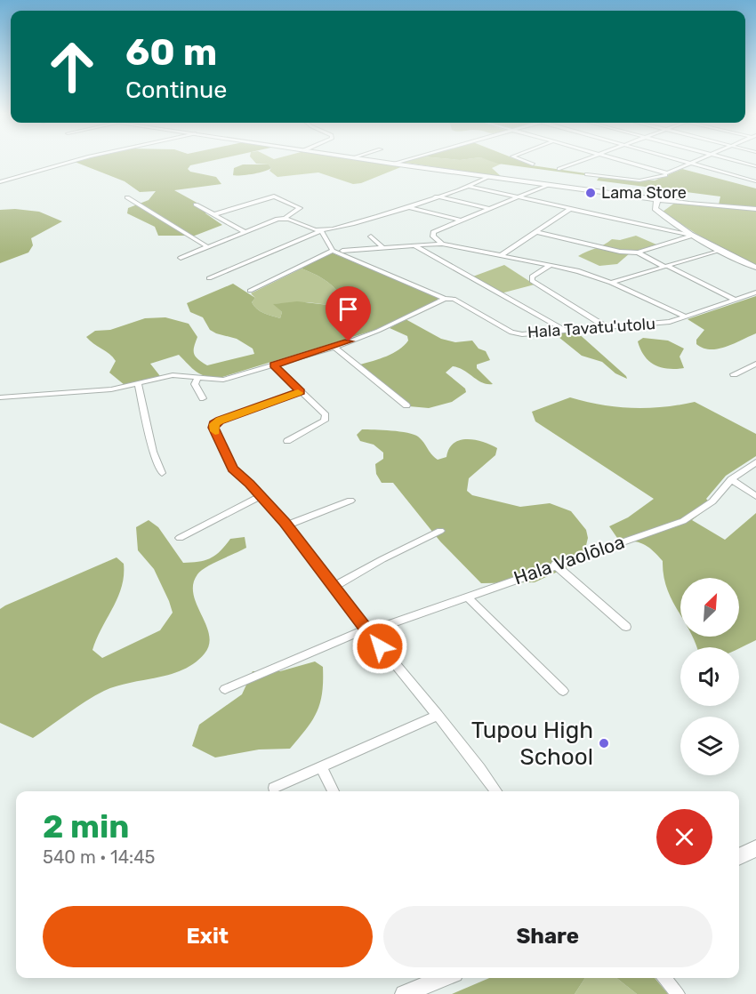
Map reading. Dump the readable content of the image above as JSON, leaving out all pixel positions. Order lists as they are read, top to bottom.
{
  "streets": {
    "street": ["Hala Tavatu'utolu", "Hala Vaolōloa"]
  },
  "places": ["Lama Store", "Tupou High School"],
  "north": "top right",
  "page": {
    "turn": ["60 m", "Continue"],
    "heading": ["2 min", "540 m · 14:45"],
    "buttons": ["Exit", "Share"]
  }
}
